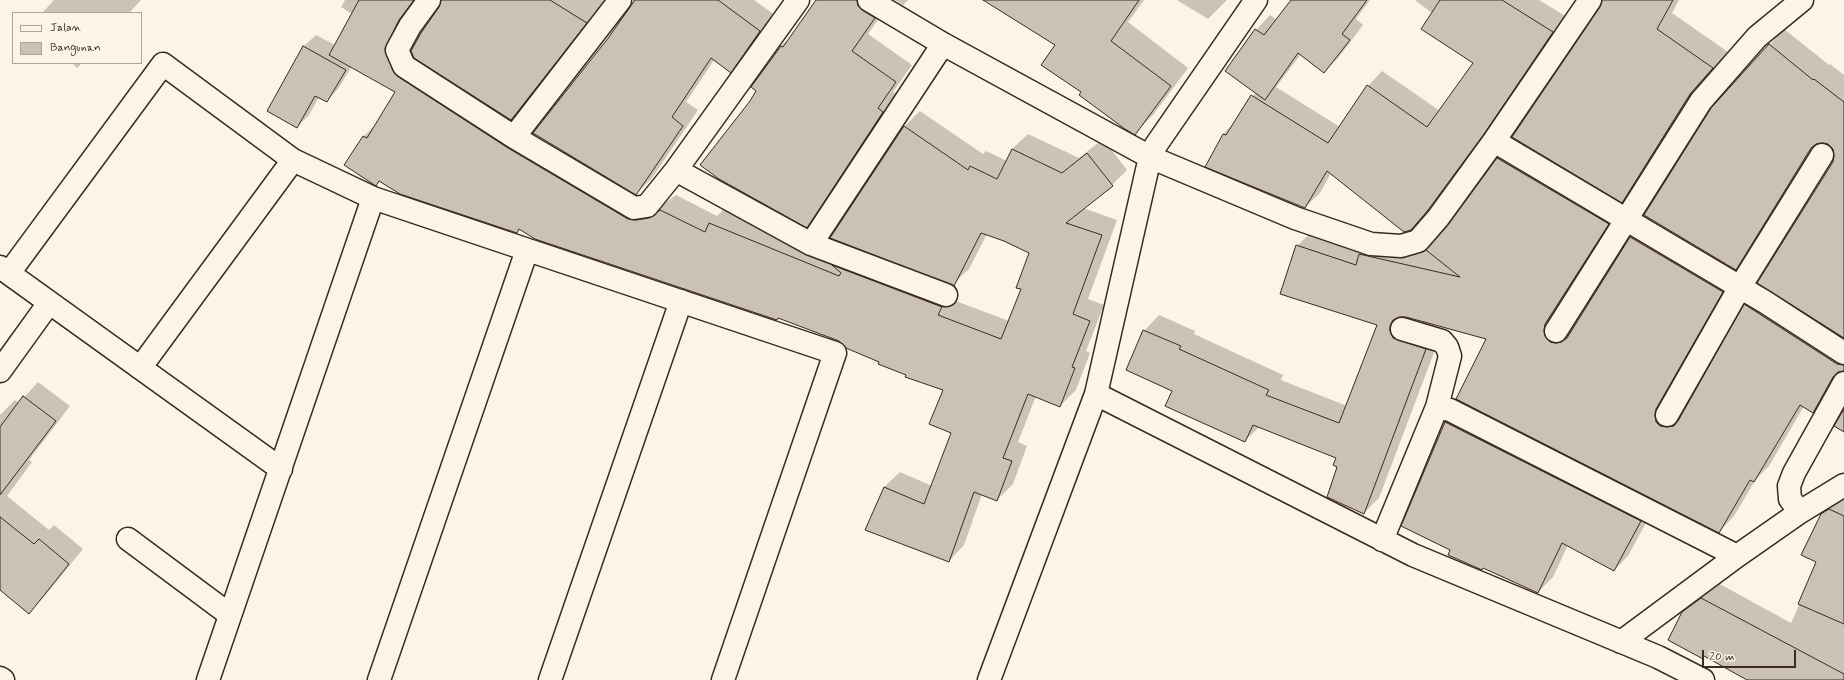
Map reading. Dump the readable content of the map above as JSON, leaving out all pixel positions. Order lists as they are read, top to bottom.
{
  "legend": ["Jalan", "Bangunan"],
  "scale_bar": "20 m"
}
